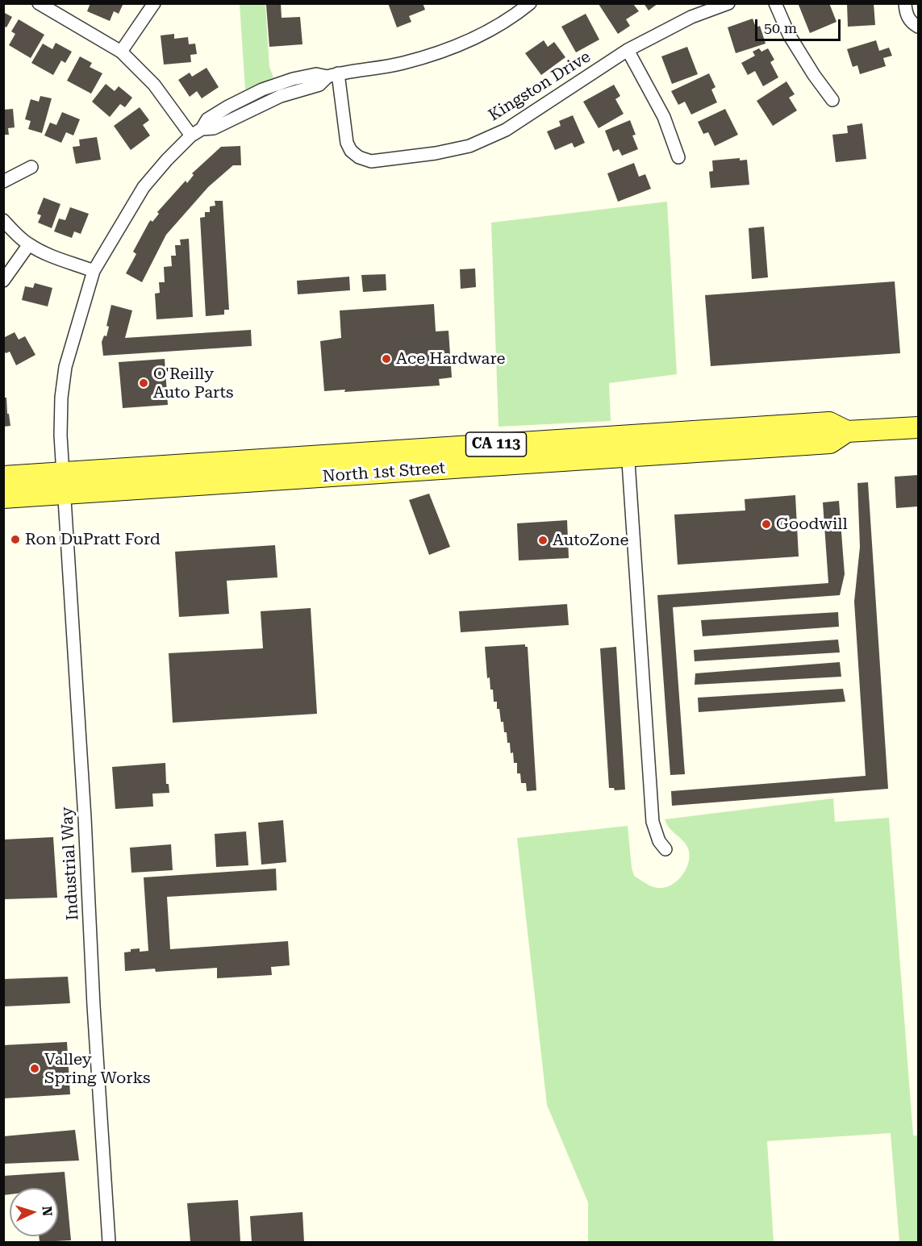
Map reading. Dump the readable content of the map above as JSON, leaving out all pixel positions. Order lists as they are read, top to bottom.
{
  "streets": {
    "main road": ["CA 113", "North 1st Street"],
    "street": ["Kingston Drive", "Industrial Way"]
  },
  "crossings": [
    ["North 1st Street", "Industrial Way"]
  ],
  "places": [
    "Ace Hardware",
    "O'Reilly Auto Parts",
    "Goodwill",
    "Ron DuPratt Ford",
    "AutoZone",
    "Valley Spring Works"
  ],
  "scale_bar": "50 m",
  "north": "right"
}
